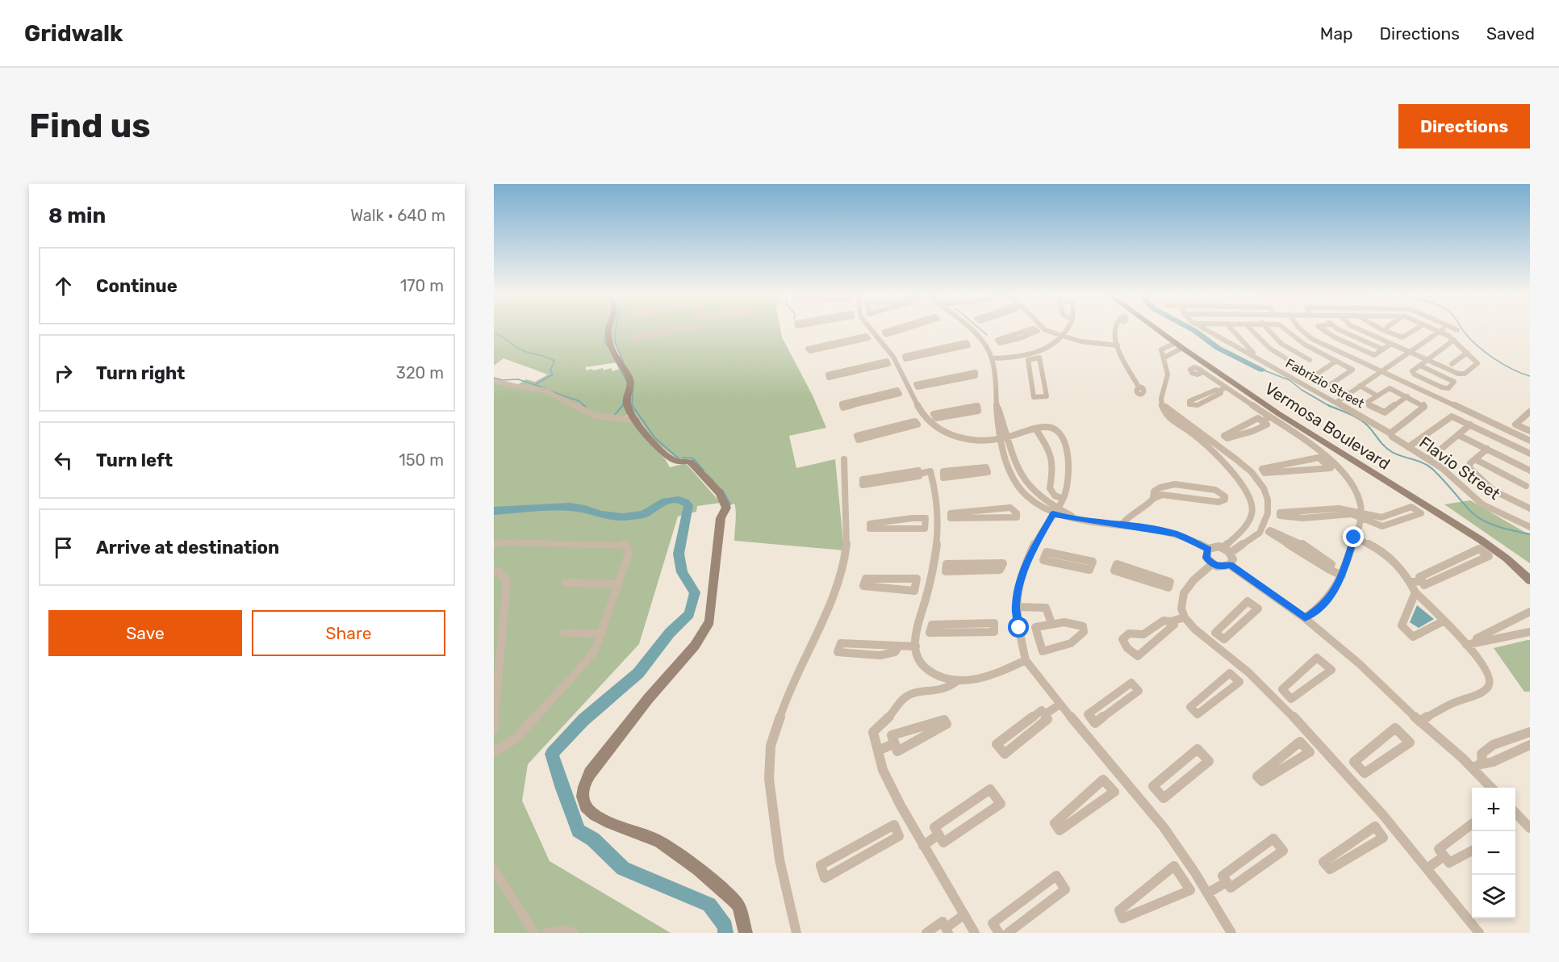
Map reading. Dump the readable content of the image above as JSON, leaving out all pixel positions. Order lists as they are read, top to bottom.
{
  "streets": {
    "street": ["Fabrizio Street", "Vermosa Boulevard", "Flavio Street"]
  },
  "crossings": [
    ["Fabrizio Street", "Flavio Street"]
  ],
  "page": {
    "header": "Gridwalk",
    "nav": ["Map", "Directions", "Saved"],
    "buttons": [
      "Directions",
      ["Save", "Share"]
    ],
    "title": "Find us",
    "heading": ["8 min", "Walk · 640 m"],
    "list": [
      ["Continue", "170 m"],
      ["Turn right", "320 m"],
      ["Turn left", "150 m"],
      "Arrive at destination"
    ],
    "map_buttons": ["+", "−"]
  }
}
